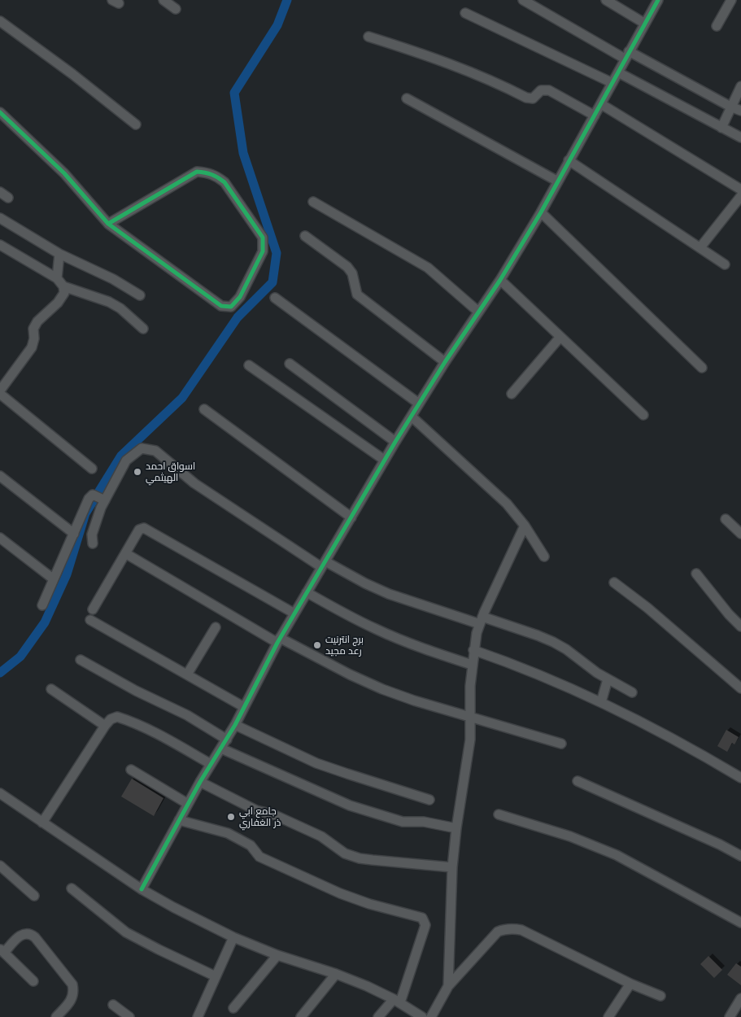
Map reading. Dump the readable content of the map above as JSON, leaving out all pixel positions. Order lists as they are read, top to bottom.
{
  "places": ["اسواق احمد الهيثمي", "برج انترنيت رعد مجيد", "جامع ابي ذر الغفاري"]
}
